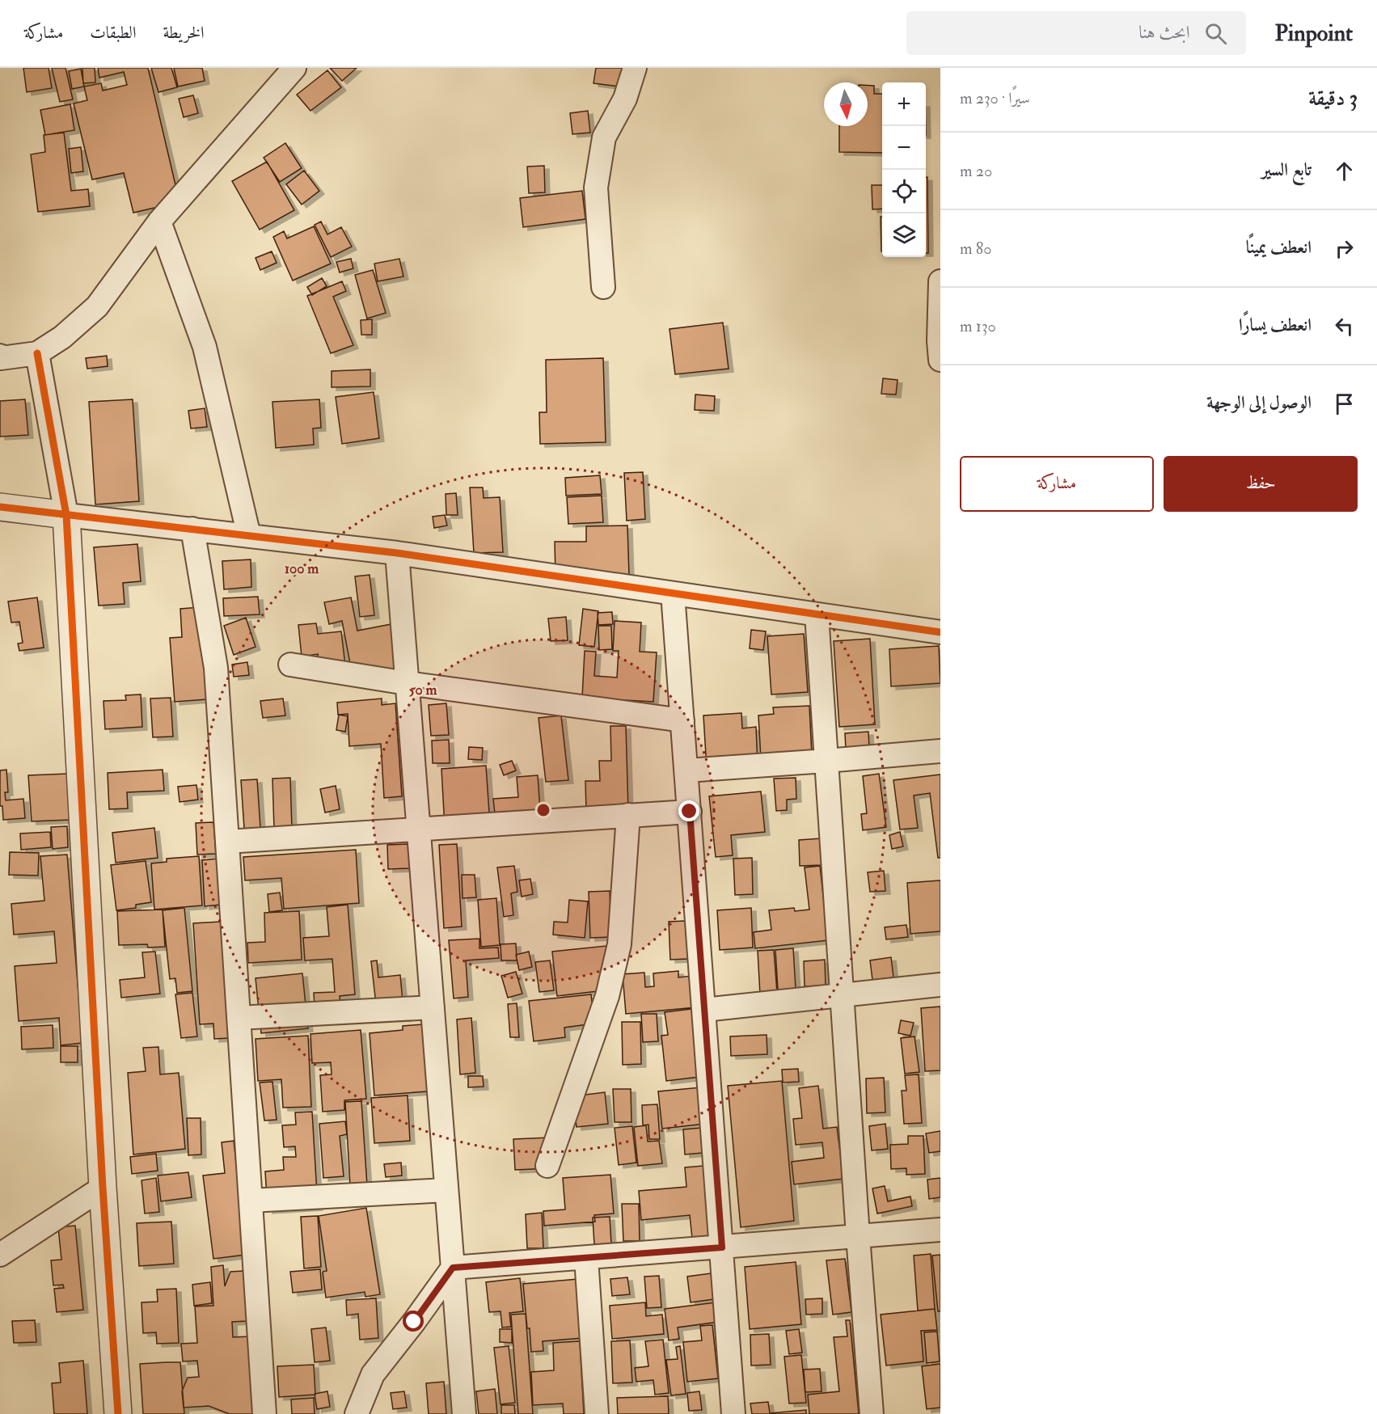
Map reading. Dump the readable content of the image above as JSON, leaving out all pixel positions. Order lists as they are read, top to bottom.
{
  "north": "bottom",
  "page": {
    "header": "Pinpoint",
    "search": "ابحث هنا",
    "nav": ["الخريطة", "الطبقات", "مشاركة"],
    "heading": ["3 دقيقة", "سيرًا · 230 m"],
    "map_buttons": ["+", "−"],
    "list": [
      ["تابع السير", "20 m"],
      ["انعطف يمينًا", "80 m"],
      ["انعطف يسارًا", "130 m"],
      "الوصول إلى الوجهة"
    ],
    "buttons": ["حفظ", "مشاركة"]
  },
  "rings": ["100 m", "50 m"]
}
